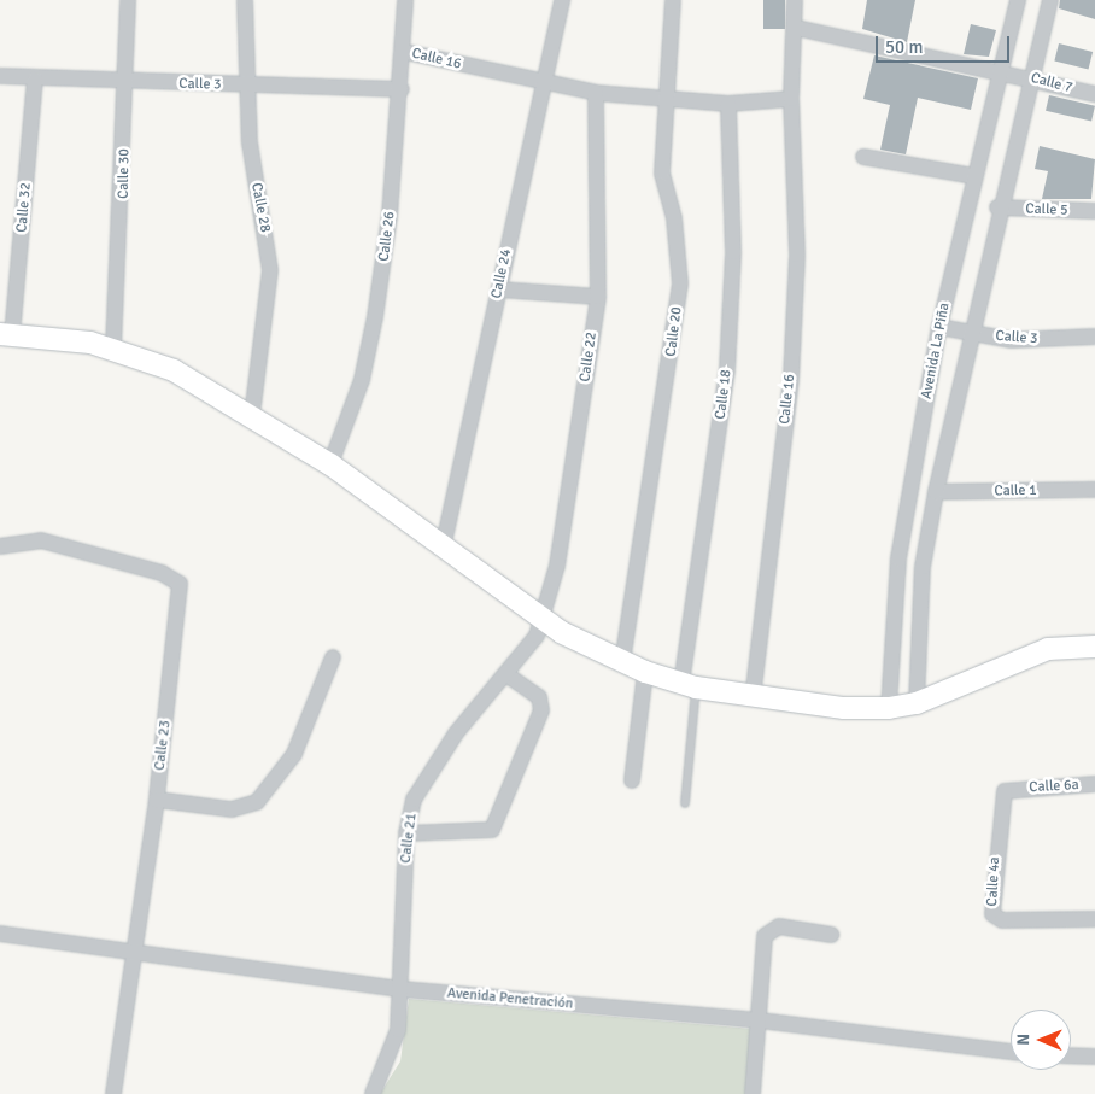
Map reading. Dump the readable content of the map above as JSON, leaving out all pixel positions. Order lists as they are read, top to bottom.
{
  "streets": {
    "street": [
      "Calle 16",
      "Calle 7",
      "Calle 3",
      "Calle 30",
      "Calle 32",
      "Calle 28",
      "Calle 5",
      "Calle 26",
      "Calle 24",
      "Calle 20",
      "Avenida La Piña",
      "Calle 22",
      "Calle 18",
      "Calle 1",
      "Calle 23",
      "Calle 6a",
      "Calle 21",
      "Calle 4a",
      "Avenida Penetración"
    ]
  },
  "crossings": [
    ["Calle 16", "Calle 7"],
    ["Calle 16", "Calle 26"],
    ["Calle 16", "Calle 24"],
    ["Calle 16", "Calle 20"],
    ["Calle 16", "Calle 22"],
    ["Calle 16", "Calle 18"],
    ["Calle 7", "Avenida La Piña"],
    ["Calle 3", "Calle 30"],
    ["Calle 3", "Calle 32"],
    ["Calle 3", "Calle 28"],
    ["Calle 3", "Calle 26"],
    ["Calle 3", "Avenida La Piña"],
    ["Calle 5", "Avenida La Piña"],
    ["Avenida La Piña", "Calle 1"],
    ["Calle 22", "Calle 21"],
    ["Calle 23", "Avenida Penetración"],
    ["Calle 6a", "Calle 4a"],
    ["Calle 21", "Avenida Penetración"]
  ],
  "scale_bar": "50 m",
  "north": "left"
}
